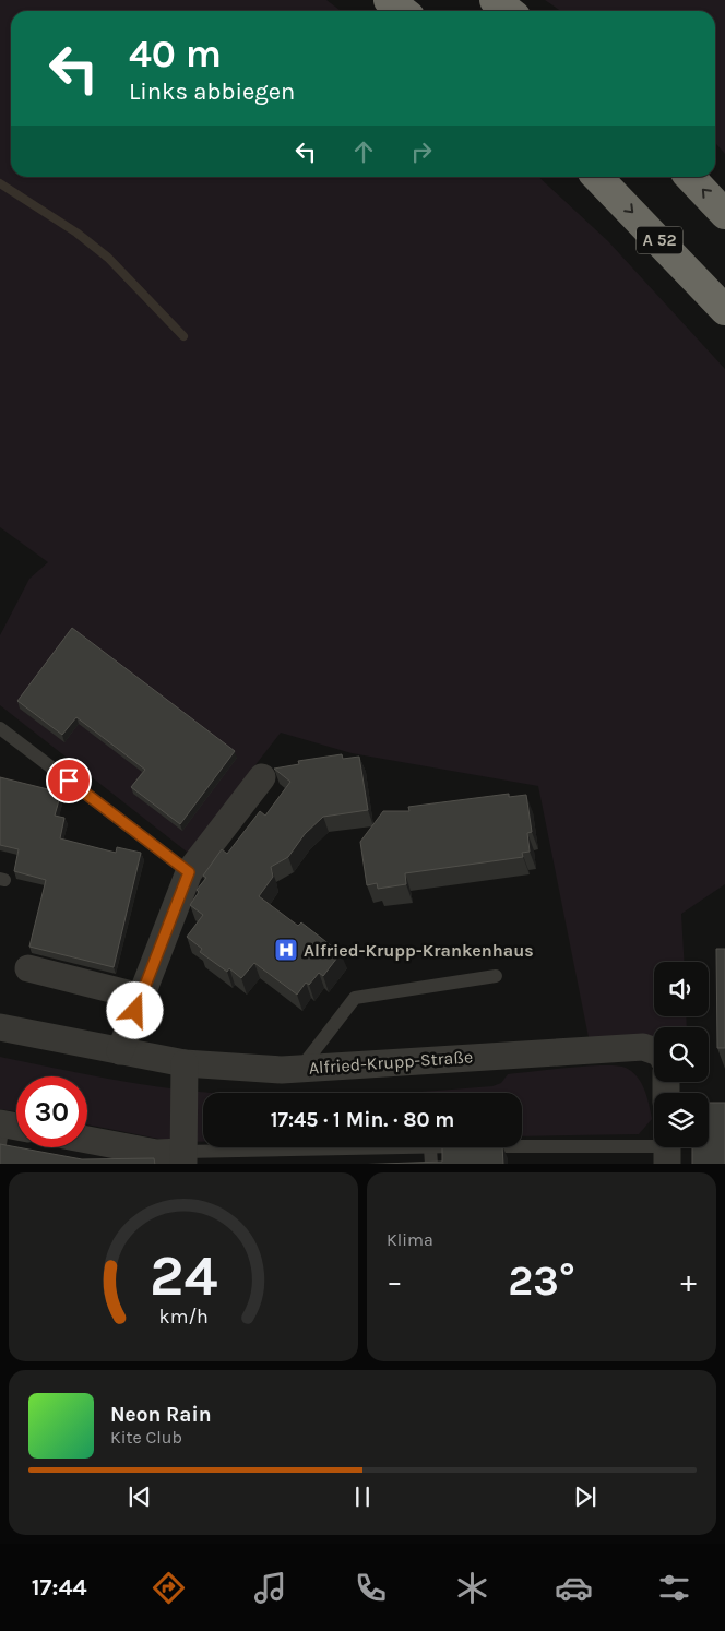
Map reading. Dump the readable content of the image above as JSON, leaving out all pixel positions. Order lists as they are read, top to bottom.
{
  "streets": {
    "highway": ["A 52"],
    "street": ["Alfried-Krupp-Straße"]
  },
  "places": {
    "hospital": ["Alfried-Krupp-Krankenhaus"]
  },
  "page": {
    "turn": ["40 m", "Links abbiegen"],
    "limit": "30",
    "trip": "17:45 · 1 Min. · 80 m",
    "tile": "Klima",
    "heat": ["−", "23°", "+"],
    "song": ["Neon Rain", "Kite Club"],
    "tabs": "17:44",
    "gauge": ["24", "km/h"]
  }
}
